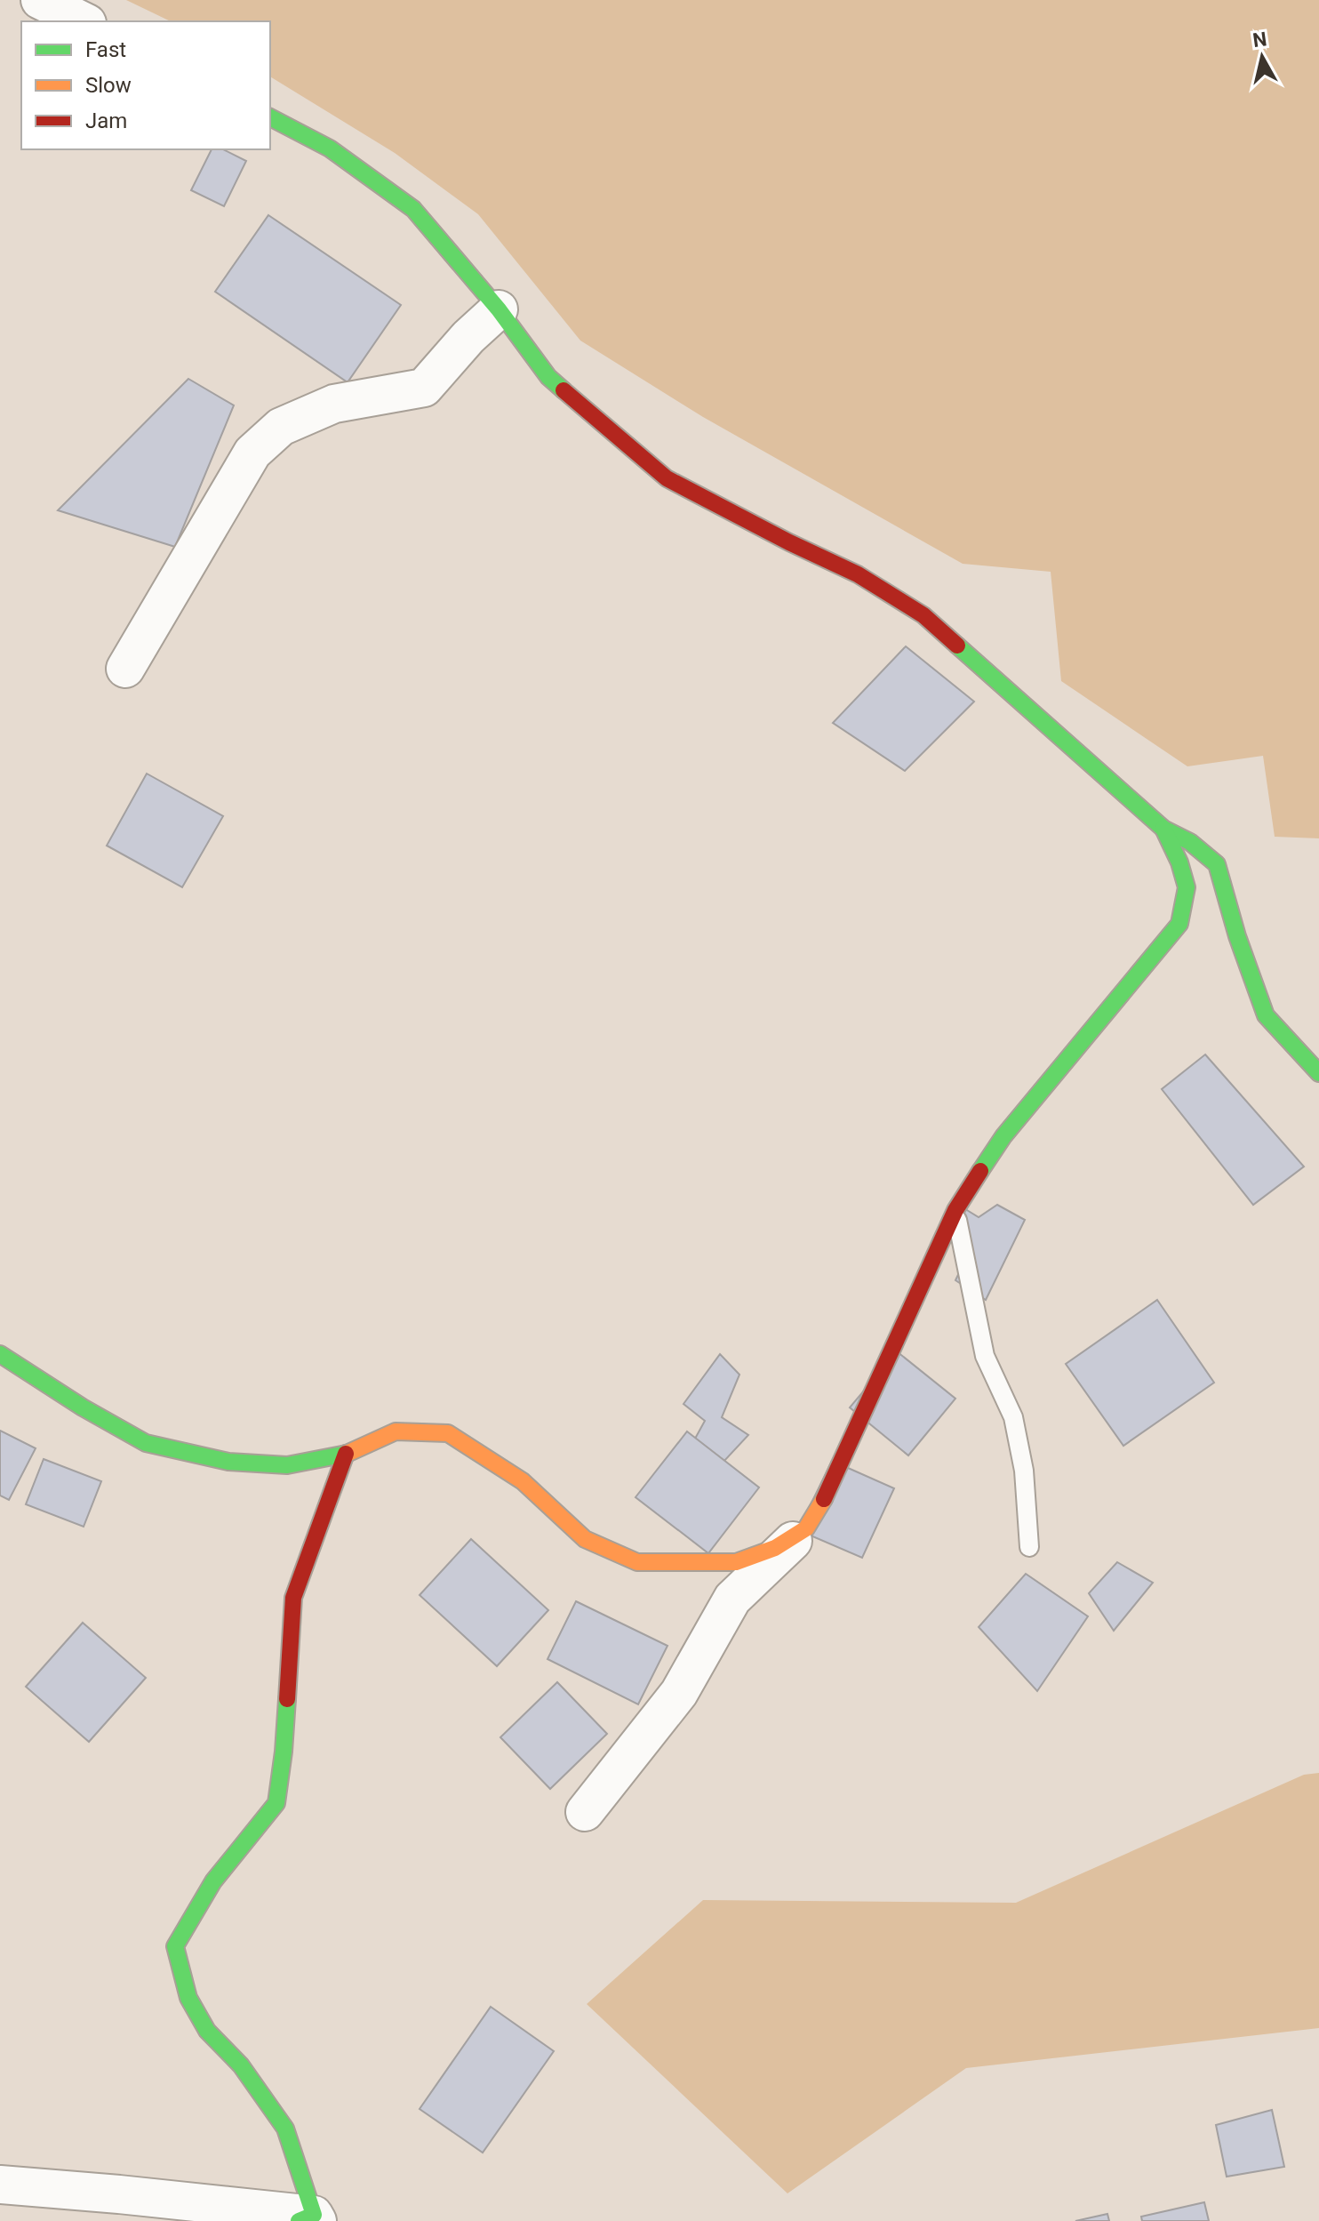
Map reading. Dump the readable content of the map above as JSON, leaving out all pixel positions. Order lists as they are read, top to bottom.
{
  "legend": ["Fast", "Slow", "Jam"],
  "north": "top"
}
